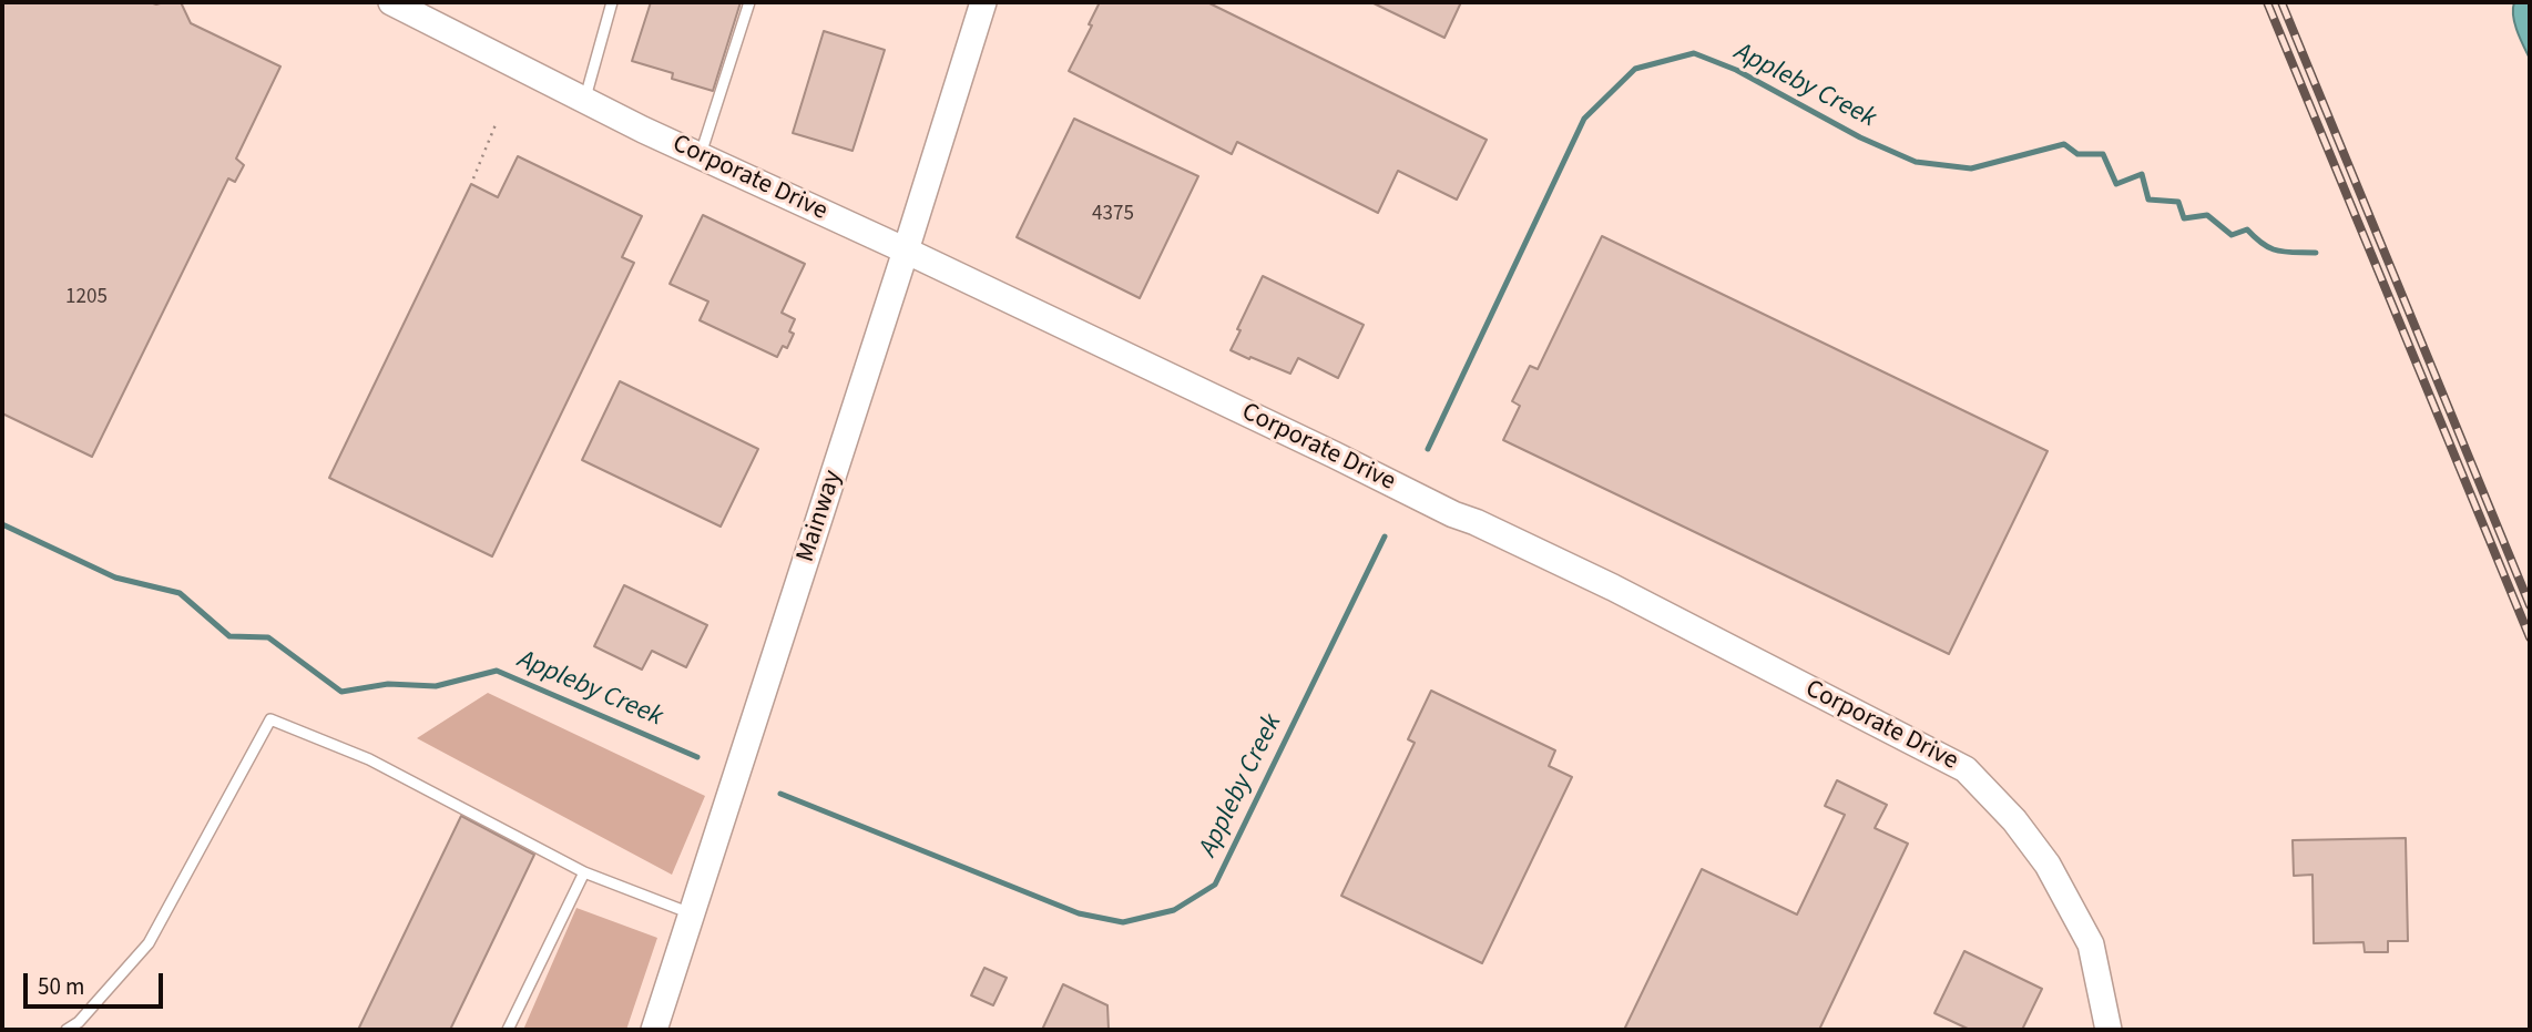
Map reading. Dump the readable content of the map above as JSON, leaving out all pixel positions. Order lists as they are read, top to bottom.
{
  "streets": {
    "street": ["Corporate Drive", "Mainway"]
  },
  "crossings": [
    ["Corporate Drive", "Mainway"]
  ],
  "water": ["Appleby Creek"],
  "house_numbers": ["4375", "1205"],
  "scale_bar": "50 m"
}
